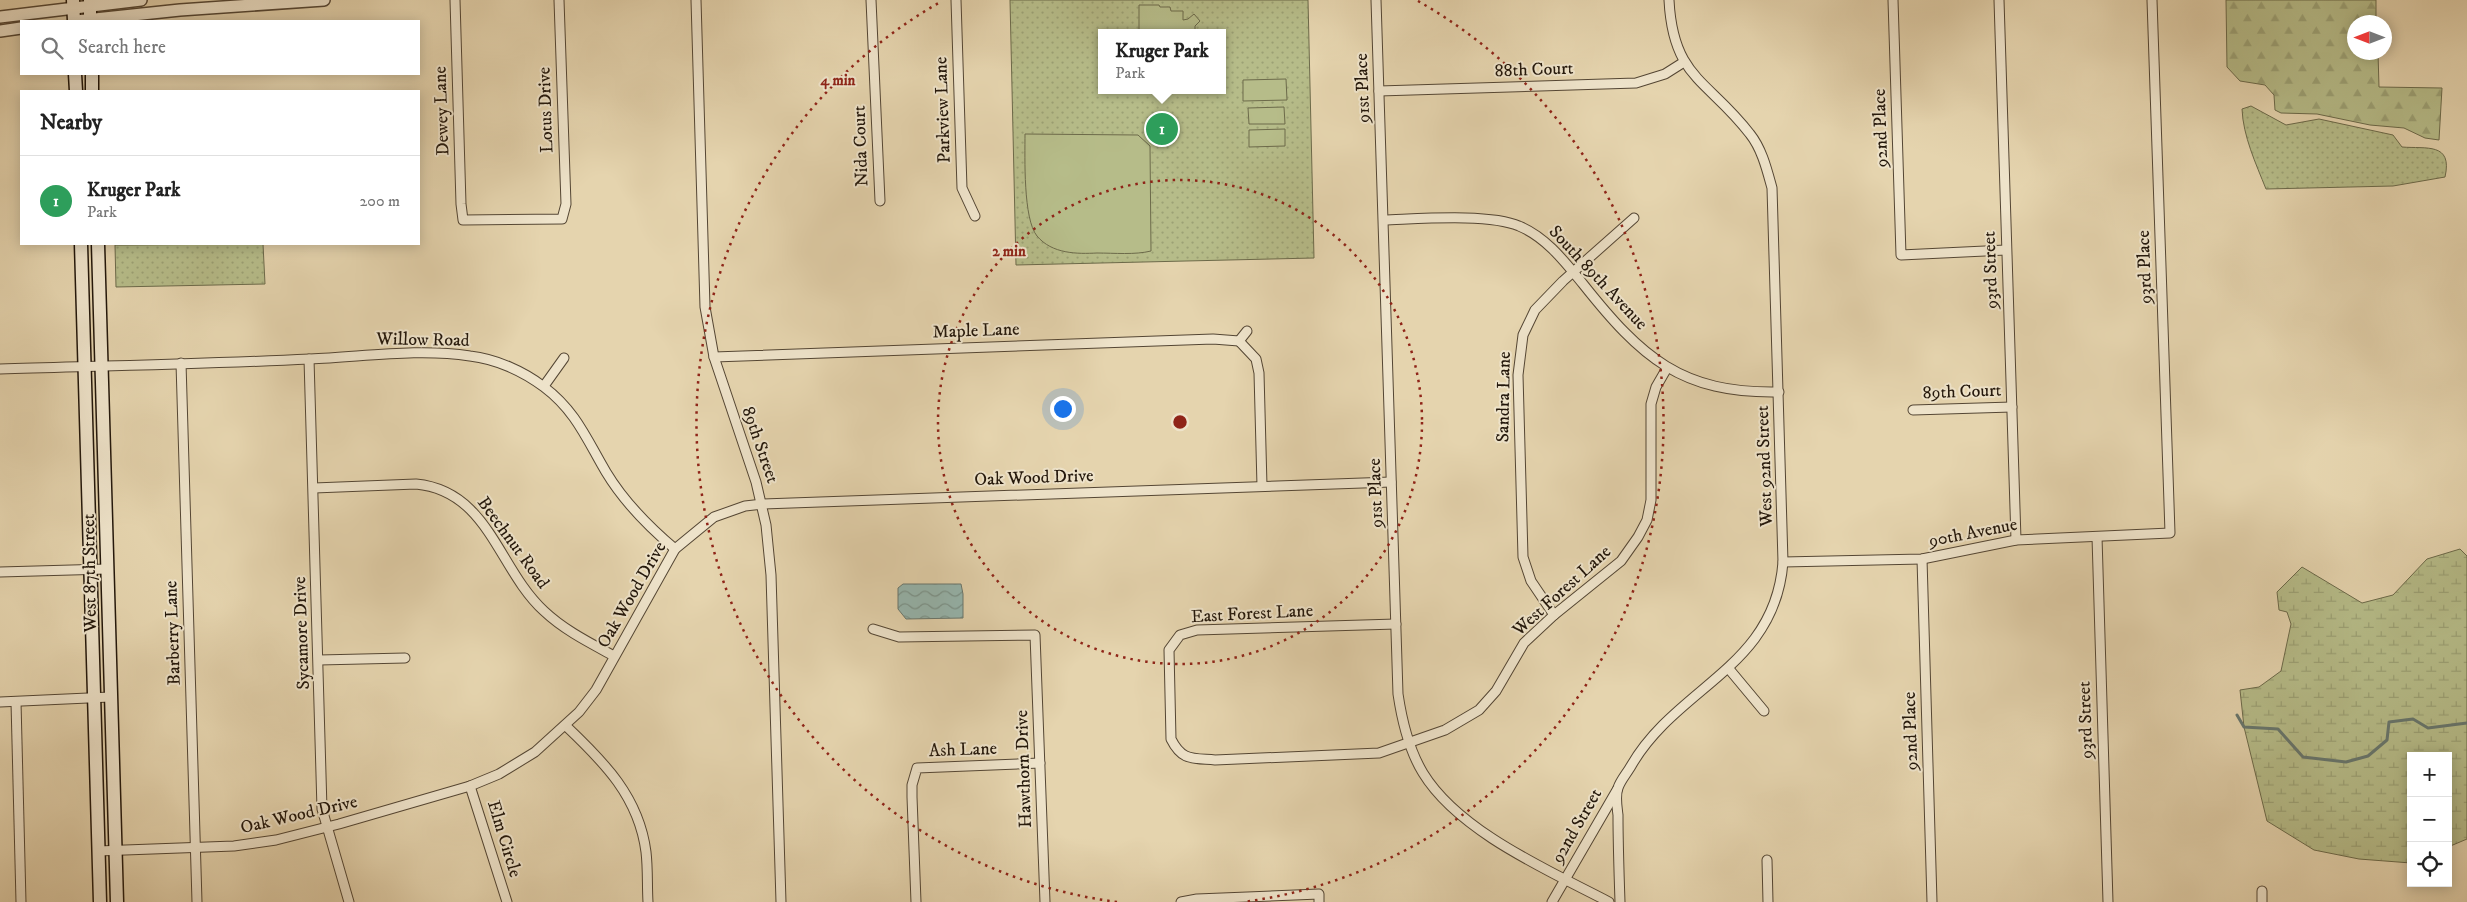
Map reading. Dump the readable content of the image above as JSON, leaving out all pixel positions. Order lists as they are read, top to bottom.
{
  "streets": {
    "main road": ["West 87th Street"],
    "street": [
      "88th Court",
      "91st Place",
      "Lotus Drive",
      "Parkview Lane",
      "Dewey Lane",
      "92nd Place",
      "Nida Court",
      "93rd Place",
      "93rd Street",
      "South 89th Avenue",
      "Maple Lane",
      "Willow Road",
      "89th Court",
      "Sandra Lane",
      "89th Street",
      "West 92nd Street",
      "Oak Wood Drive",
      "90th Avenue",
      "Beechnut Road",
      "West Forest Lane",
      "East Forest Lane",
      "Barberry Lane",
      "Sycamore Drive",
      "Ash Lane",
      "Hawthorn Drive",
      "92nd Street",
      "Elm Circle"
    ]
  },
  "crossings": [
    ["88th Court", "91st Place"],
    ["88th Court", "West 92nd Street"],
    ["91st Place", "South 89th Avenue"],
    ["91st Place", "Oak Wood Drive"],
    ["91st Place", "West Forest Lane"],
    ["91st Place", "East Forest Lane"],
    ["91st Place", "92nd Street"],
    ["Lotus Drive", "Dewey Lane"],
    ["92nd Place", "93rd Street"],
    ["92nd Place", "90th Avenue"],
    ["93rd Place", "90th Avenue"],
    ["93rd Street", "89th Court"],
    ["93rd Street", "90th Avenue"],
    ["South 89th Avenue", "Sandra Lane"],
    ["South 89th Avenue", "West 92nd Street"],
    ["South 89th Avenue", "West Forest Lane"],
    ["Maple Lane", "89th Street"],
    ["Willow Road", "Oak Wood Drive"],
    ["Willow Road", "West 87th Street"],
    ["Willow Road", "Barberry Lane"],
    ["Willow Road", "Sycamore Drive"],
    ["Sandra Lane", "West Forest Lane"],
    ["89th Street", "Oak Wood Drive"],
    ["West 92nd Street", "90th Avenue"],
    ["West 92nd Street", "92nd Street"],
    ["Oak Wood Drive", "Beechnut Road"],
    ["Oak Wood Drive", "West 87th Street"],
    ["Oak Wood Drive", "Barberry Lane"],
    ["Oak Wood Drive", "Sycamore Drive"],
    ["Oak Wood Drive", "Elm Circle"],
    ["Beechnut Road", "Sycamore Drive"],
    ["West Forest Lane", "East Forest Lane"],
    ["Ash Lane", "Hawthorn Drive"]
  ],
  "north": "left",
  "page": {
    "search": "Search here",
    "popup": ["Kruger Park", "Park"],
    "heading": "Nearby",
    "pins": "1",
    "list": [
      {
        "mark": "1",
        "name": "Kruger Park",
        "note": "Park",
        "value": "200 m"
      }
    ],
    "map_buttons": ["+", "−"]
  },
  "rings": ["4 min", "2 min"]
}
